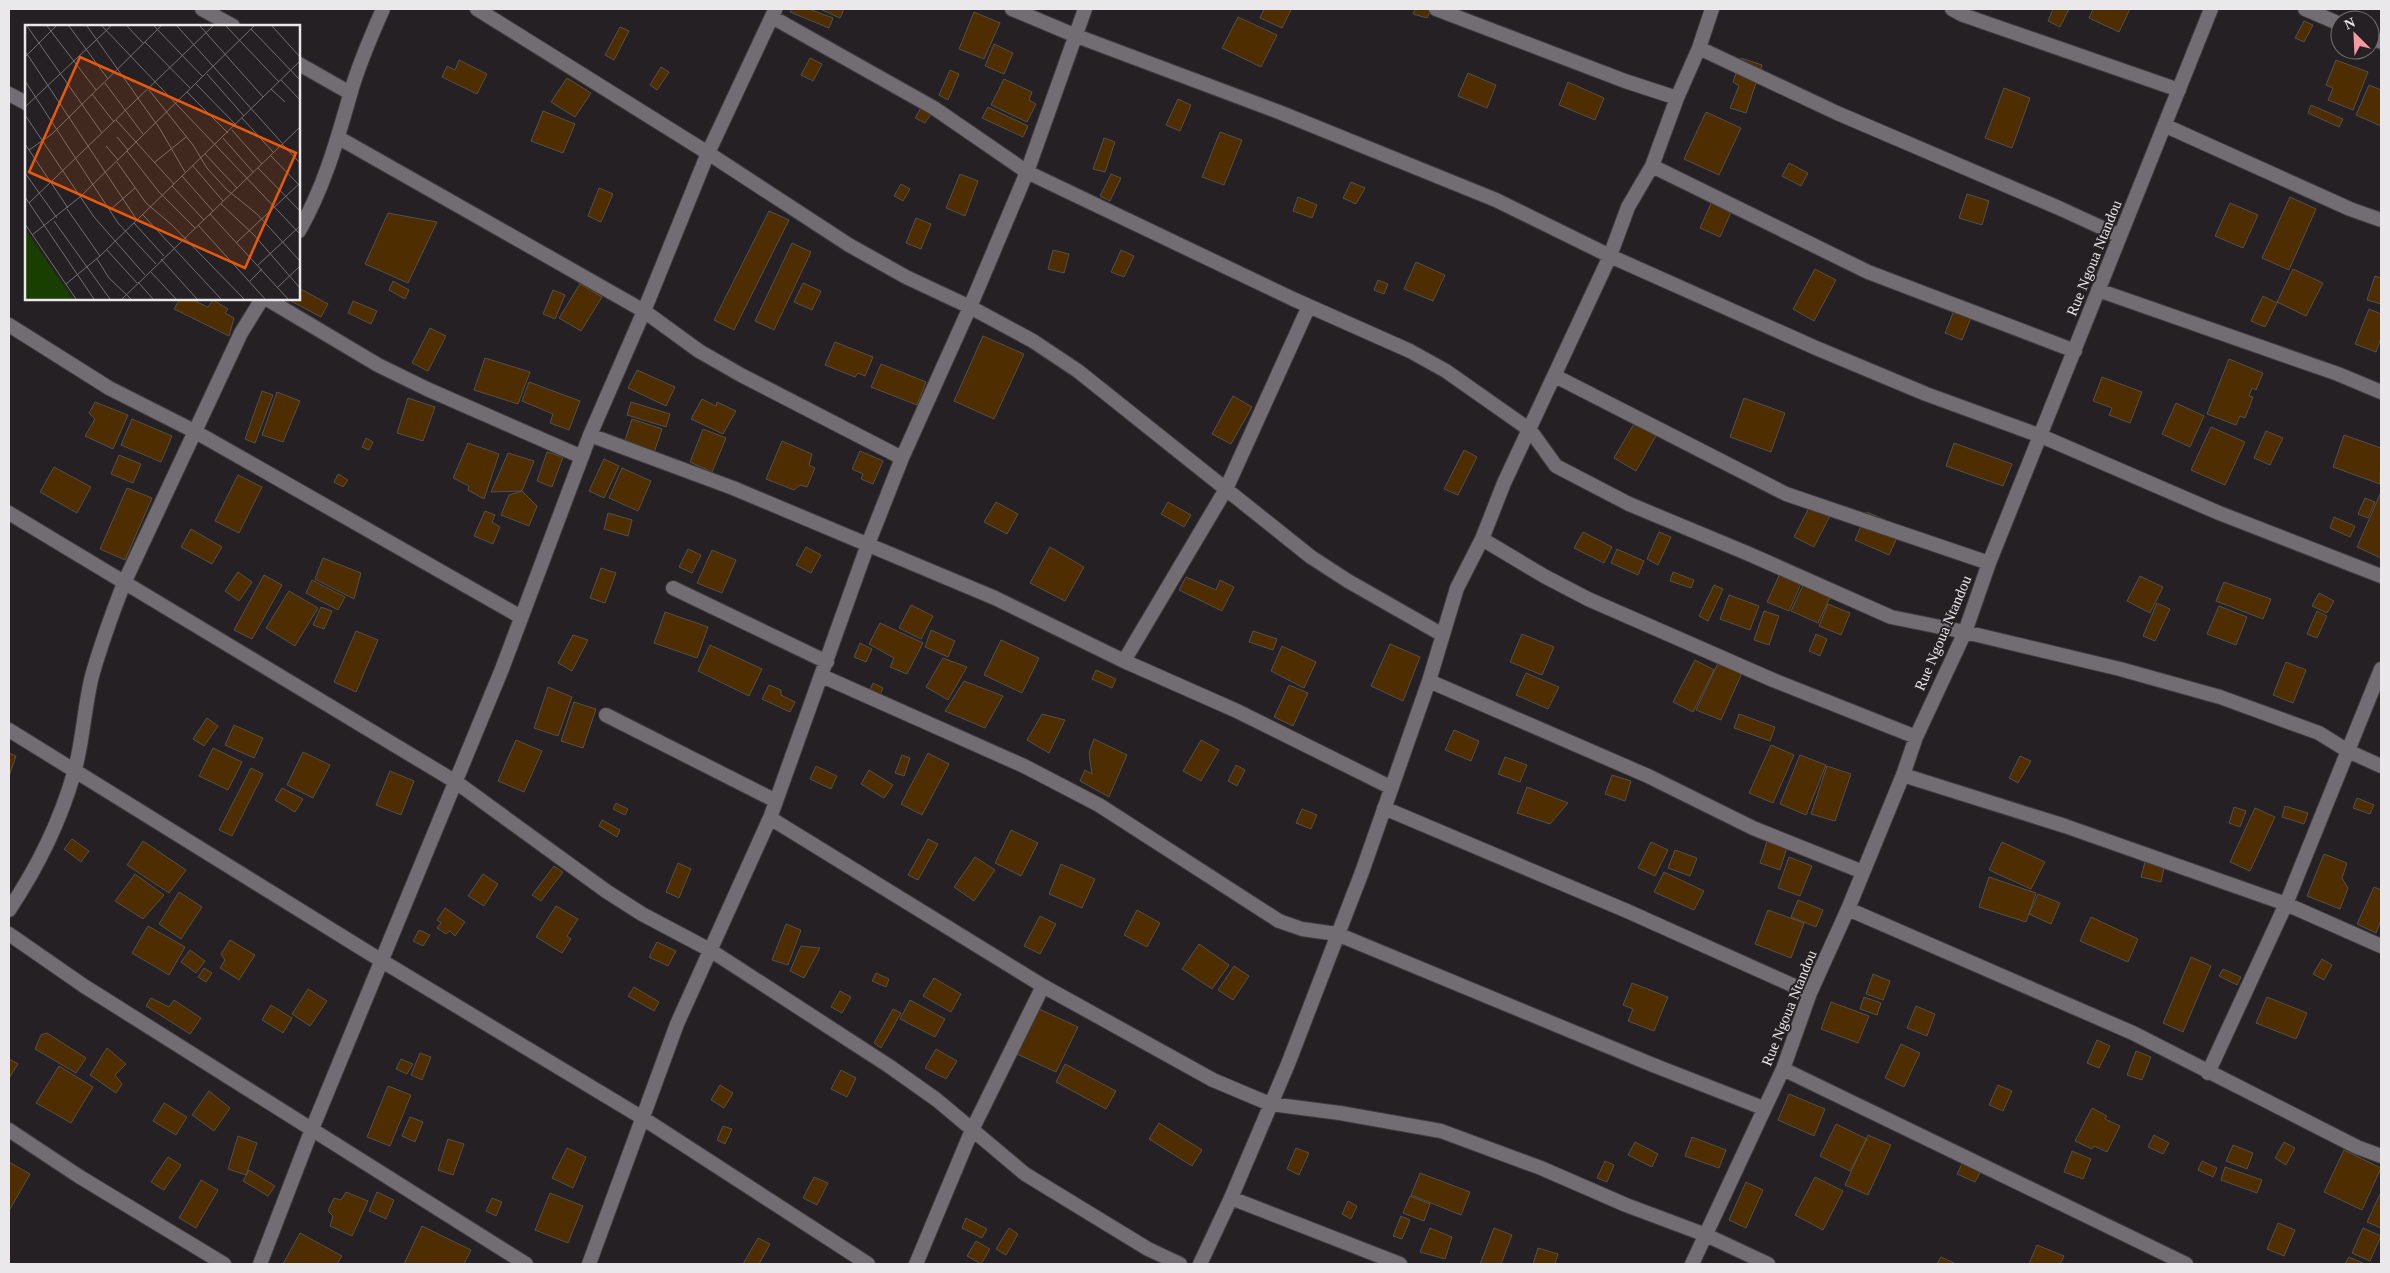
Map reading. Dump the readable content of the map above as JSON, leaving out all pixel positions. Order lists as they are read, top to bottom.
{
  "streets": {
    "street": ["Rue Ngoua Ntandou"]
  },
  "north": "top left"
}
